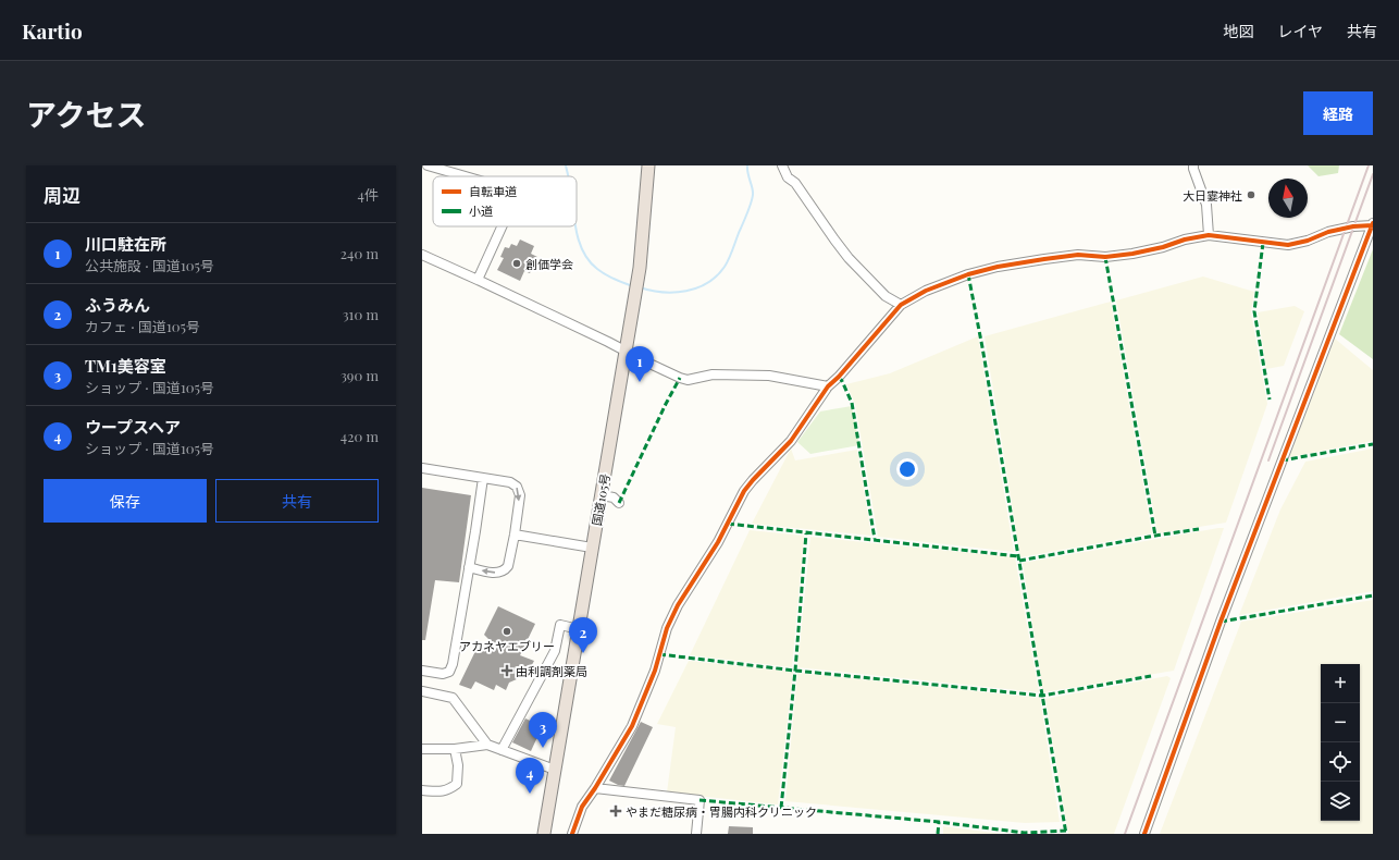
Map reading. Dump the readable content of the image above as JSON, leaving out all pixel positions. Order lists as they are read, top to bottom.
{
  "streets": {
    "highway": ["国道105号"]
  },
  "places": {
    "other": ["大日霎神社", "創価学会", "アカネヤエブリー"],
    "health": ["由利調剤薬局", "やまだ糖尿病・胃腸内科クリニック"]
  },
  "legend": ["自転車道", "小道"],
  "north": "top",
  "page": {
    "header": "Kartio",
    "nav": ["地図", "レイヤ", "共有"],
    "title": "アクセス",
    "buttons": [
      "経路",
      ["保存", "共有"]
    ],
    "heading": ["周辺", "4件"],
    "list": [
      {
        "mark": "1",
        "name": "川口駐在所",
        "note": "公共施設 · 国道105号",
        "value": "240 m"
      },
      {
        "mark": "2",
        "name": "ふうみん",
        "note": "カフェ · 国道105号",
        "value": "310 m"
      },
      {
        "mark": "3",
        "name": "TM1美容室",
        "note": "ショップ · 国道105号",
        "value": "390 m"
      },
      {
        "mark": "4",
        "name": "ウープスヘア",
        "note": "ショップ · 国道105号",
        "value": "420 m"
      }
    ],
    "pins": [
      "1",
      "2",
      "3",
      "4"
    ],
    "map_buttons": ["+", "−"]
  }
}
